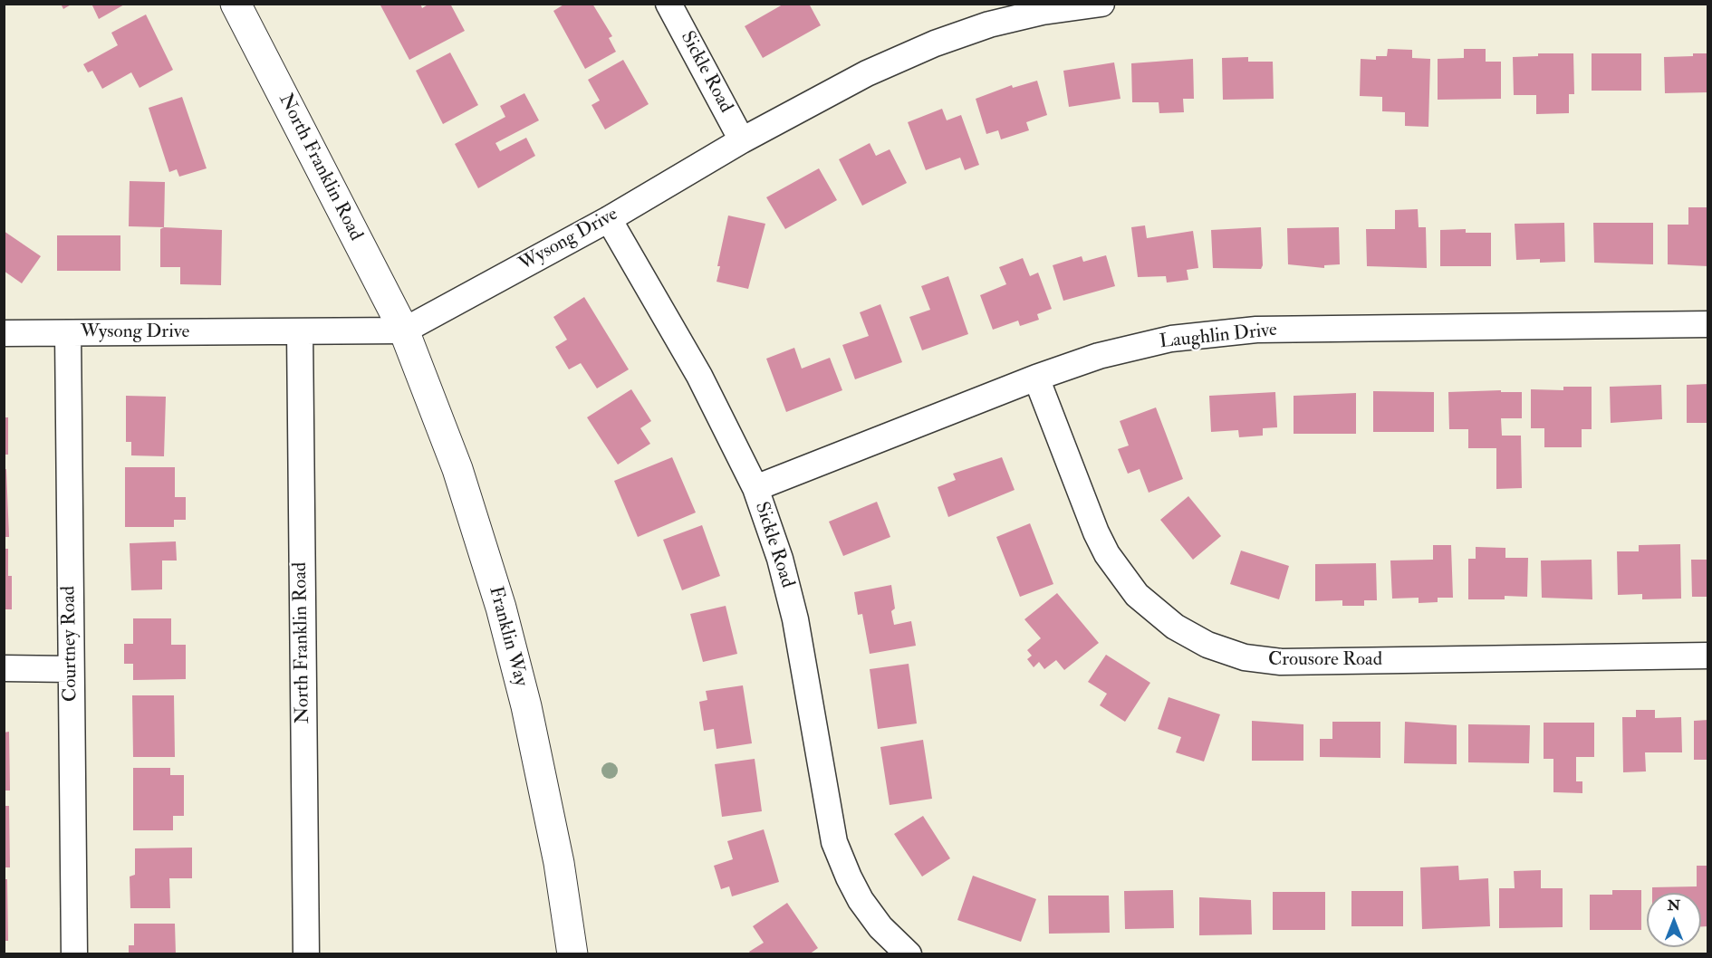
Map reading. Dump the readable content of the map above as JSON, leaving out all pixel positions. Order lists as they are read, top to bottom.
{
  "streets": {
    "main road": ["North Franklin Road", "Franklin Way"],
    "street": [
      "Sickle Road",
      "Wysong Drive",
      "Laughlin Drive",
      "Courtney Road",
      "Crousore Road"
    ]
  },
  "crossings": [
    ["Sickle Road", "Wysong Drive"],
    ["Sickle Road", "Laughlin Drive"],
    ["North Franklin Road", "Wysong Drive"],
    ["North Franklin Road", "Franklin Way"],
    ["Wysong Drive", "Franklin Way"],
    ["Wysong Drive", "Courtney Road"],
    ["Laughlin Drive", "Crousore Road"]
  ],
  "north": "top"
}
